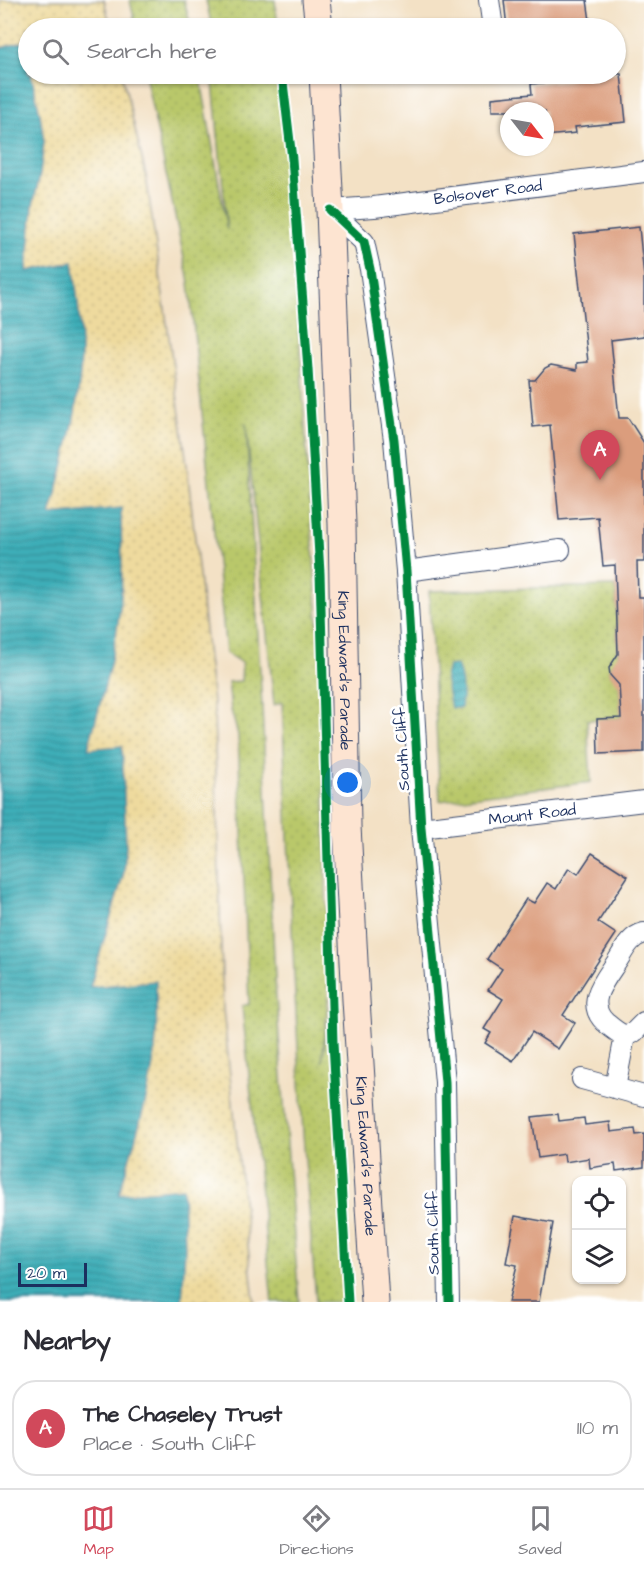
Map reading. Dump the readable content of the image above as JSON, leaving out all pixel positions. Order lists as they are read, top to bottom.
{
  "streets": {
    "main road": ["King Edward's Parade"],
    "street": ["Bolsover Road", "South Cliff", "Mount Road"]
  },
  "crossings": [
    ["Bolsover Road", "King Edward's Parade"],
    ["Bolsover Road", "South Cliff"],
    ["King Edward's Parade", "South Cliff"],
    ["South Cliff", "Mount Road"]
  ],
  "scale_bar": "20 m",
  "north": "bottom right",
  "page": {
    "search": "Search here",
    "pins": "A",
    "scale": "20 m",
    "heading": "Nearby",
    "list": [
      {
        "mark": "A",
        "name": "The Chaseley Trust",
        "note": "Place · South Cliff",
        "value": "110 m"
      }
    ],
    "nav": ["Map", "Directions", "Saved"]
  }
}
